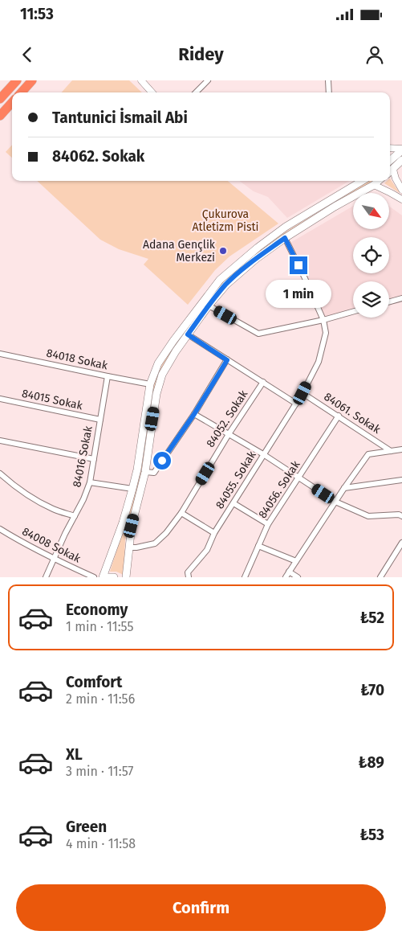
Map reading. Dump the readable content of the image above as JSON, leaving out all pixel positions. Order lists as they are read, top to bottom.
{
  "streets": {
    "street": [
      "84018 Sokak",
      "84015 Sokak",
      "84061. Sokak",
      "84052. Sokak",
      "84016 Sokak",
      "84055. Sokak",
      "84056. Sokak",
      "84008 Sokak"
    ]
  },
  "crossings": [
    ["84018 Sokak", "84016 Sokak"],
    ["84015 Sokak", "84016 Sokak"],
    ["84061. Sokak", "84055. Sokak"],
    ["84061. Sokak", "84056. Sokak"],
    ["84016 Sokak", "84008 Sokak"]
  ],
  "parks": ["Çukurova Atletizm Pisti"],
  "places": ["Adana Gençlik Merkezi"],
  "north": "bottom right",
  "page": {
    "status": "11:53",
    "header": "Ridey",
    "banner": ["Tantunici İsmail Abi", "84062. Sokak"],
    "bubble": "1 min",
    "list": [
      {
        "name": "Economy",
        "note": "1 min · 11:55",
        "value": "₺52"
      },
      {
        "name": "Comfort",
        "note": "2 min · 11:56",
        "value": "₺70"
      },
      {
        "name": "XL",
        "note": "3 min · 11:57",
        "value": "₺89"
      },
      {
        "name": "Green",
        "note": "4 min · 11:58",
        "value": "₺53"
      }
    ],
    "buttons": "Confirm"
  }
}
